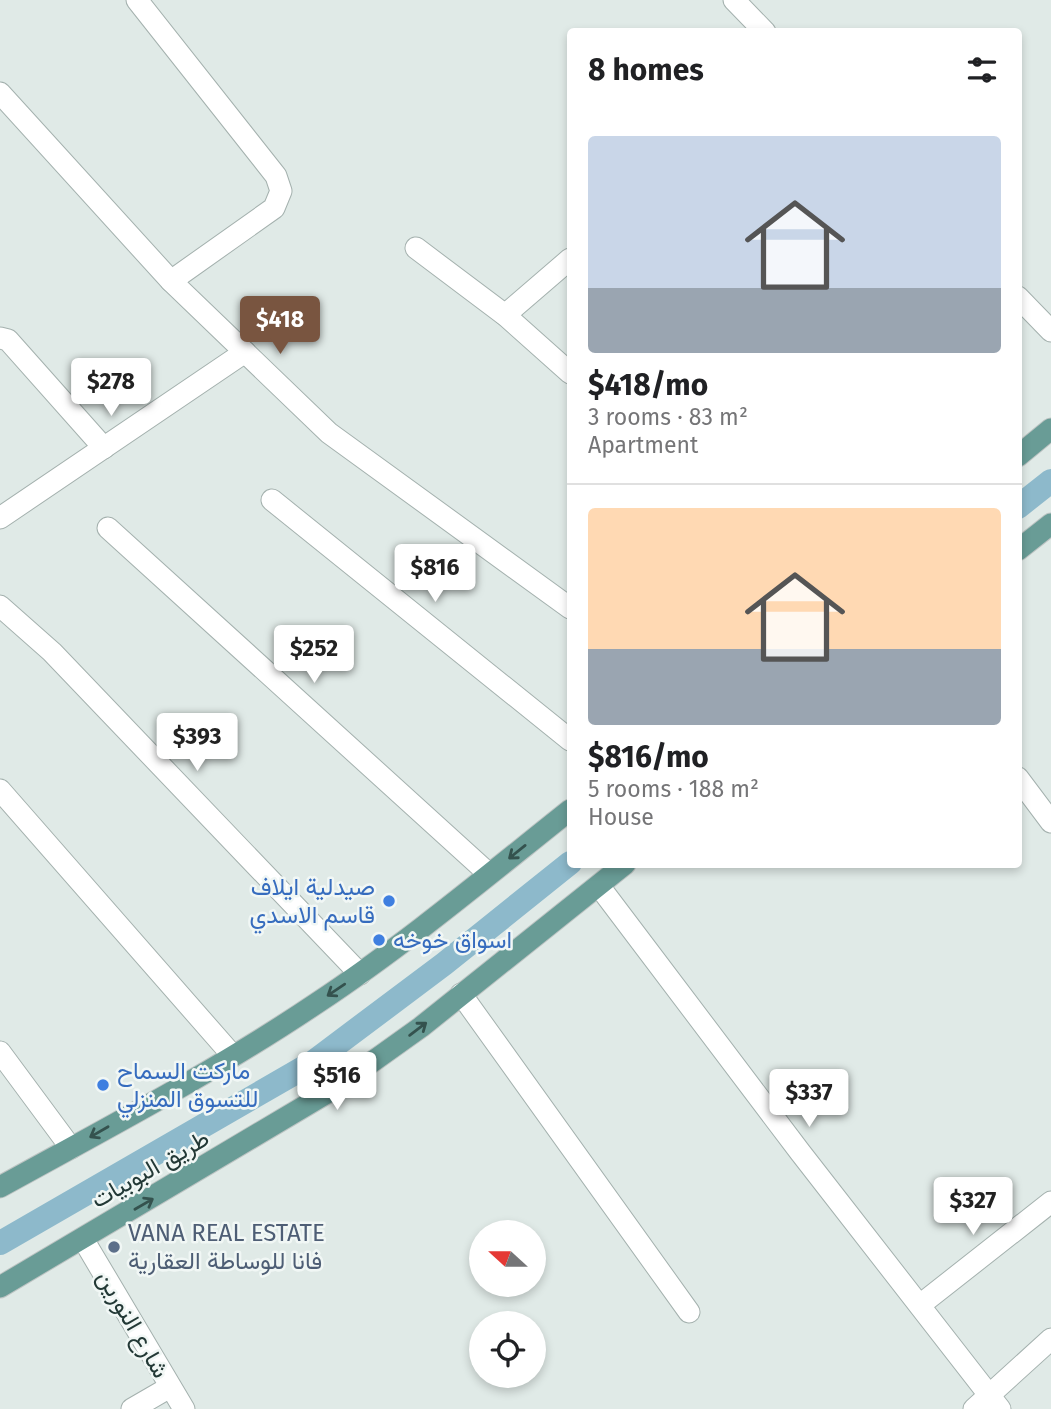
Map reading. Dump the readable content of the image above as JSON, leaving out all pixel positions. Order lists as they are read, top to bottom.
{
  "streets": {
    "main road": ["طريق البوبيات"],
    "street": ["شارع النورين"]
  },
  "crossings": [
    ["طريق البوبيات", "شارع النورين"]
  ],
  "places": [
    "صيدلية ايلاف قاسم الاسدي",
    "اسواق خوخه",
    "ماركت السماح للتسوق المنزلي",
    "VANA REAL ESTATE فانا للوساطة العقارية"
  ],
  "north": "left",
  "page": {
    "heading": "8 homes",
    "list": [
      {
        "name": "$418/mo",
        "note": "3 rooms · 83 m² · Apartment"
      },
      {
        "name": "$816/mo",
        "note": "5 rooms · 188 m² · House"
      }
    ],
    "price": [
      "$418",
      "$278",
      "$816",
      "$252",
      "$393",
      "$516",
      "$337",
      "$327"
    ]
  }
}
